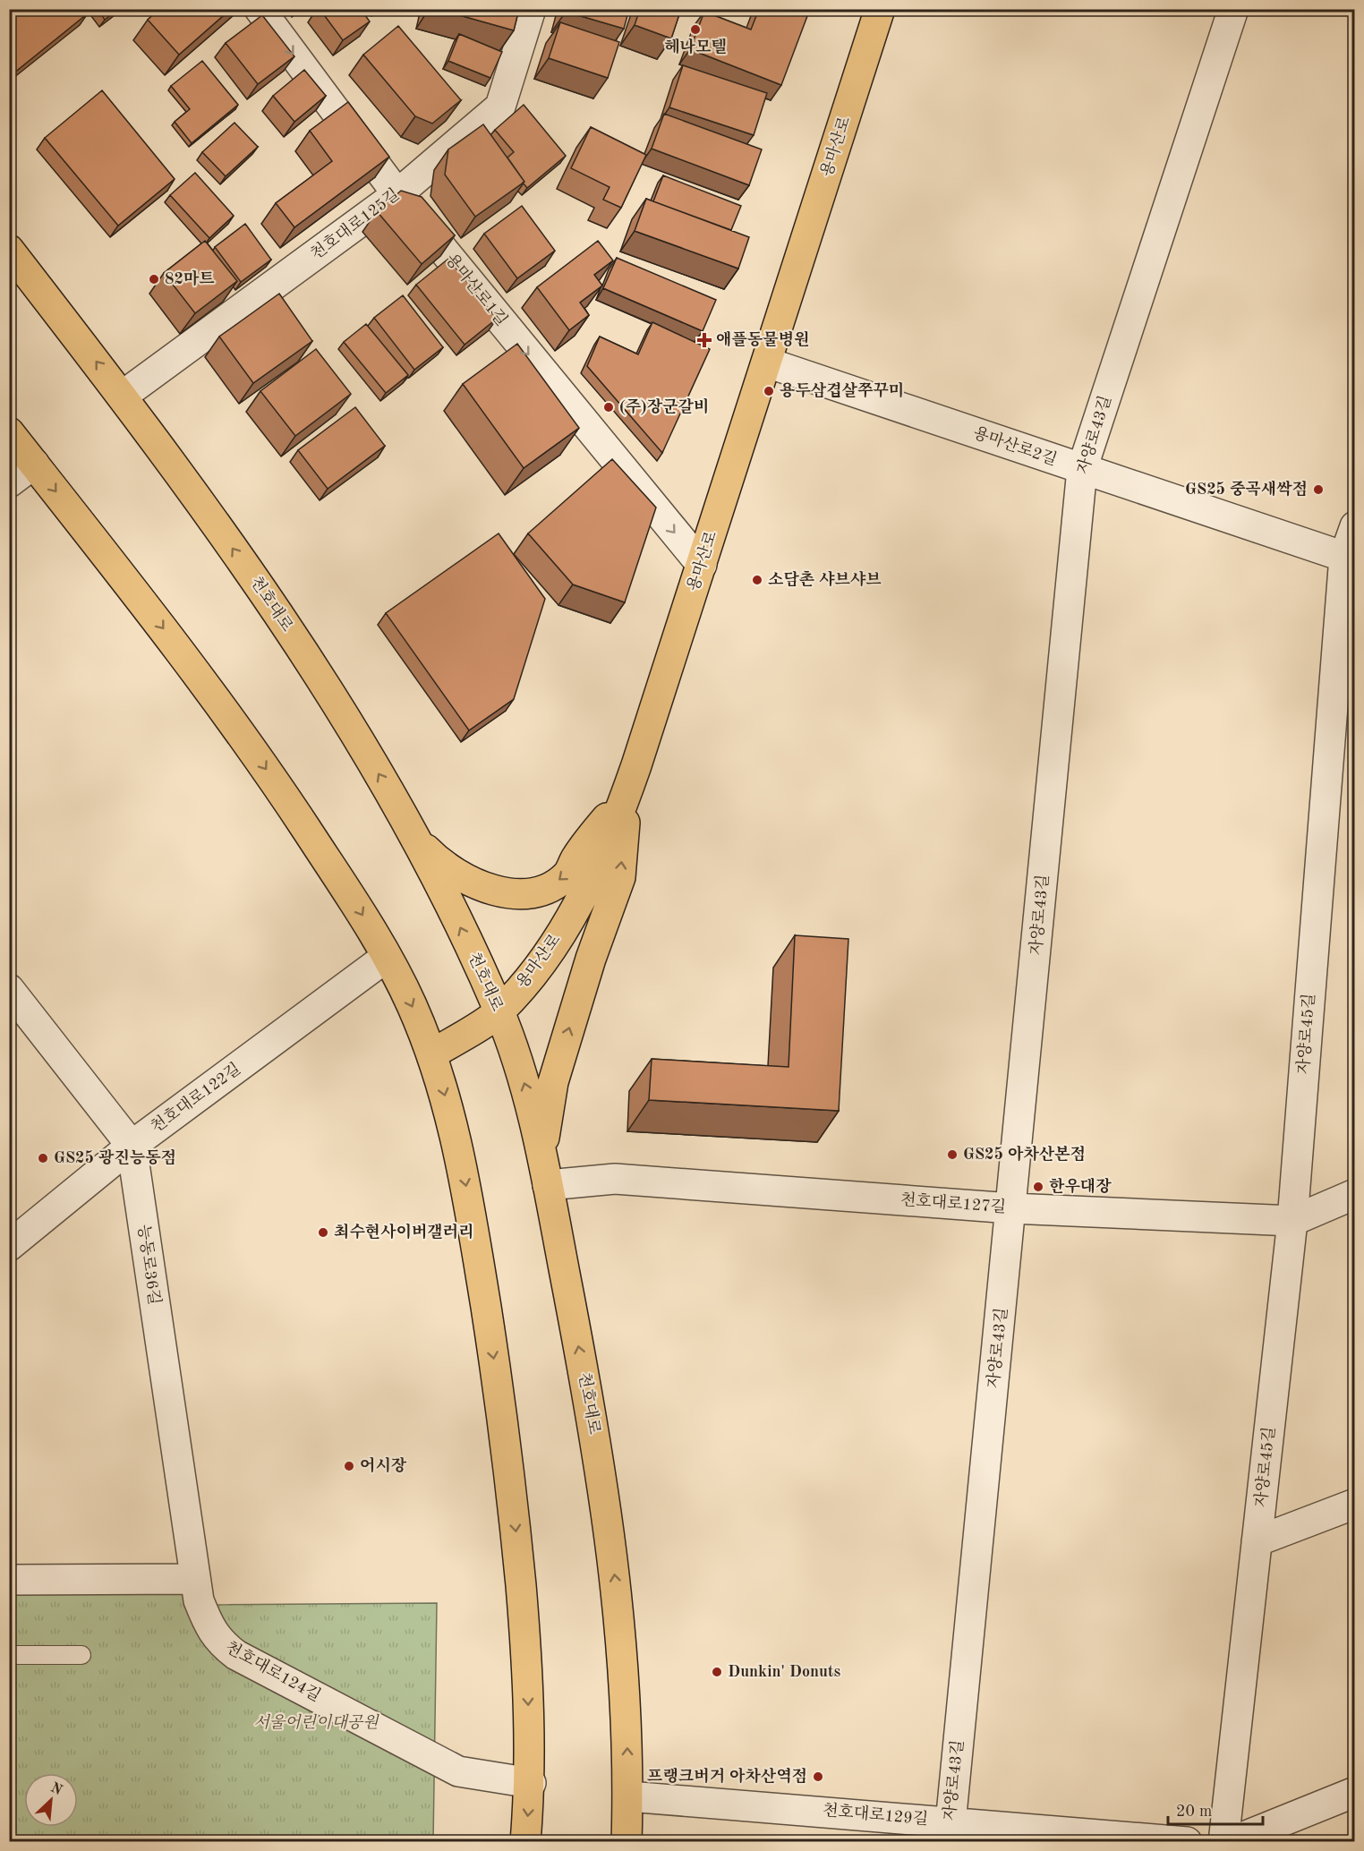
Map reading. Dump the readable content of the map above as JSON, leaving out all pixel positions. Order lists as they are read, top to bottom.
{
  "streets": {
    "main road": ["용마산로", "천호대로"],
    "street": [
      "천호대로125길",
      "용마산로1길",
      "자양로43길",
      "용마산로2길",
      "자양로45길",
      "천호대로122길",
      "천호대로127길",
      "능동로36길",
      "천호대로124길",
      "천호대로129길"
    ]
  },
  "crossings": [
    ["용마산로", "용마산로1길"],
    ["용마산로", "용마산로2길"],
    ["용마산로", "천호대로"],
    ["천호대로125길", "용마산로1길"],
    ["천호대로125길", "천호대로"],
    ["자양로43길", "용마산로2길"],
    ["자양로43길", "천호대로127길"],
    ["자양로43길", "천호대로129길"],
    ["용마산로2길", "자양로45길"],
    ["천호대로", "천호대로127길"],
    ["천호대로", "천호대로129길"],
    ["자양로45길", "천호대로127길"],
    ["천호대로122길", "능동로36길"],
    ["능동로36길", "천호대로124길"]
  ],
  "one_way": ["용마산로1길"],
  "parks": ["서울어린이대공원"],
  "places": {
    "other": [
      "헤나모텔",
      "82마트",
      "용두삼겹살쭈꾸미",
      "(주)장군갈비",
      "GS25 중곡새싹점",
      "소담촌 샤브샤브",
      "GS25 아차산본점",
      "GS25 광진능동점",
      "한우대장",
      "최수현사이버갤러리",
      "어시장",
      "Dunkin' Donuts",
      "프랭크버거 아차산역점"
    ],
    "health": ["애플동물병원"]
  },
  "scale_bar": "20 m",
  "north": "top right"
}
